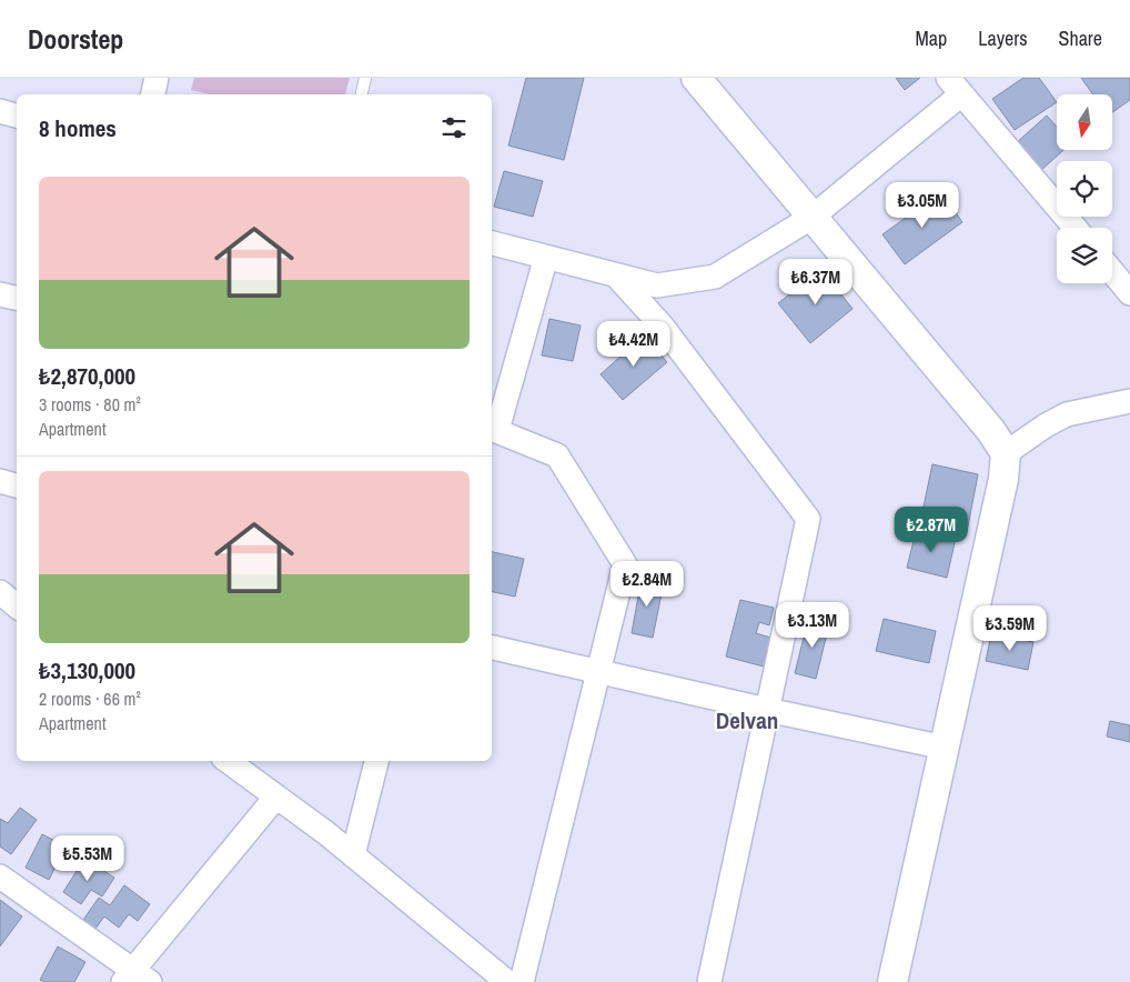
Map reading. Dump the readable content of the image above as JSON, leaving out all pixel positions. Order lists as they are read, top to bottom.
{
  "districts": ["Delvan"],
  "north": "bottom",
  "page": {
    "header": "Doorstep",
    "nav": ["Map", "Layers", "Share"],
    "heading": "8 homes",
    "list": [
      {
        "name": "₺2,870,000",
        "note": "3 rooms · 80 m² · Apartment"
      },
      {
        "name": "₺3,130,000",
        "note": "2 rooms · 66 m² · Apartment"
      }
    ],
    "price": [
      "₺3.05M",
      "₺6.37M",
      "₺4.42M",
      "₺2.87M",
      "₺2.84M",
      "₺3.13M",
      "₺3.59M",
      "₺5.53M"
    ]
  }
}
